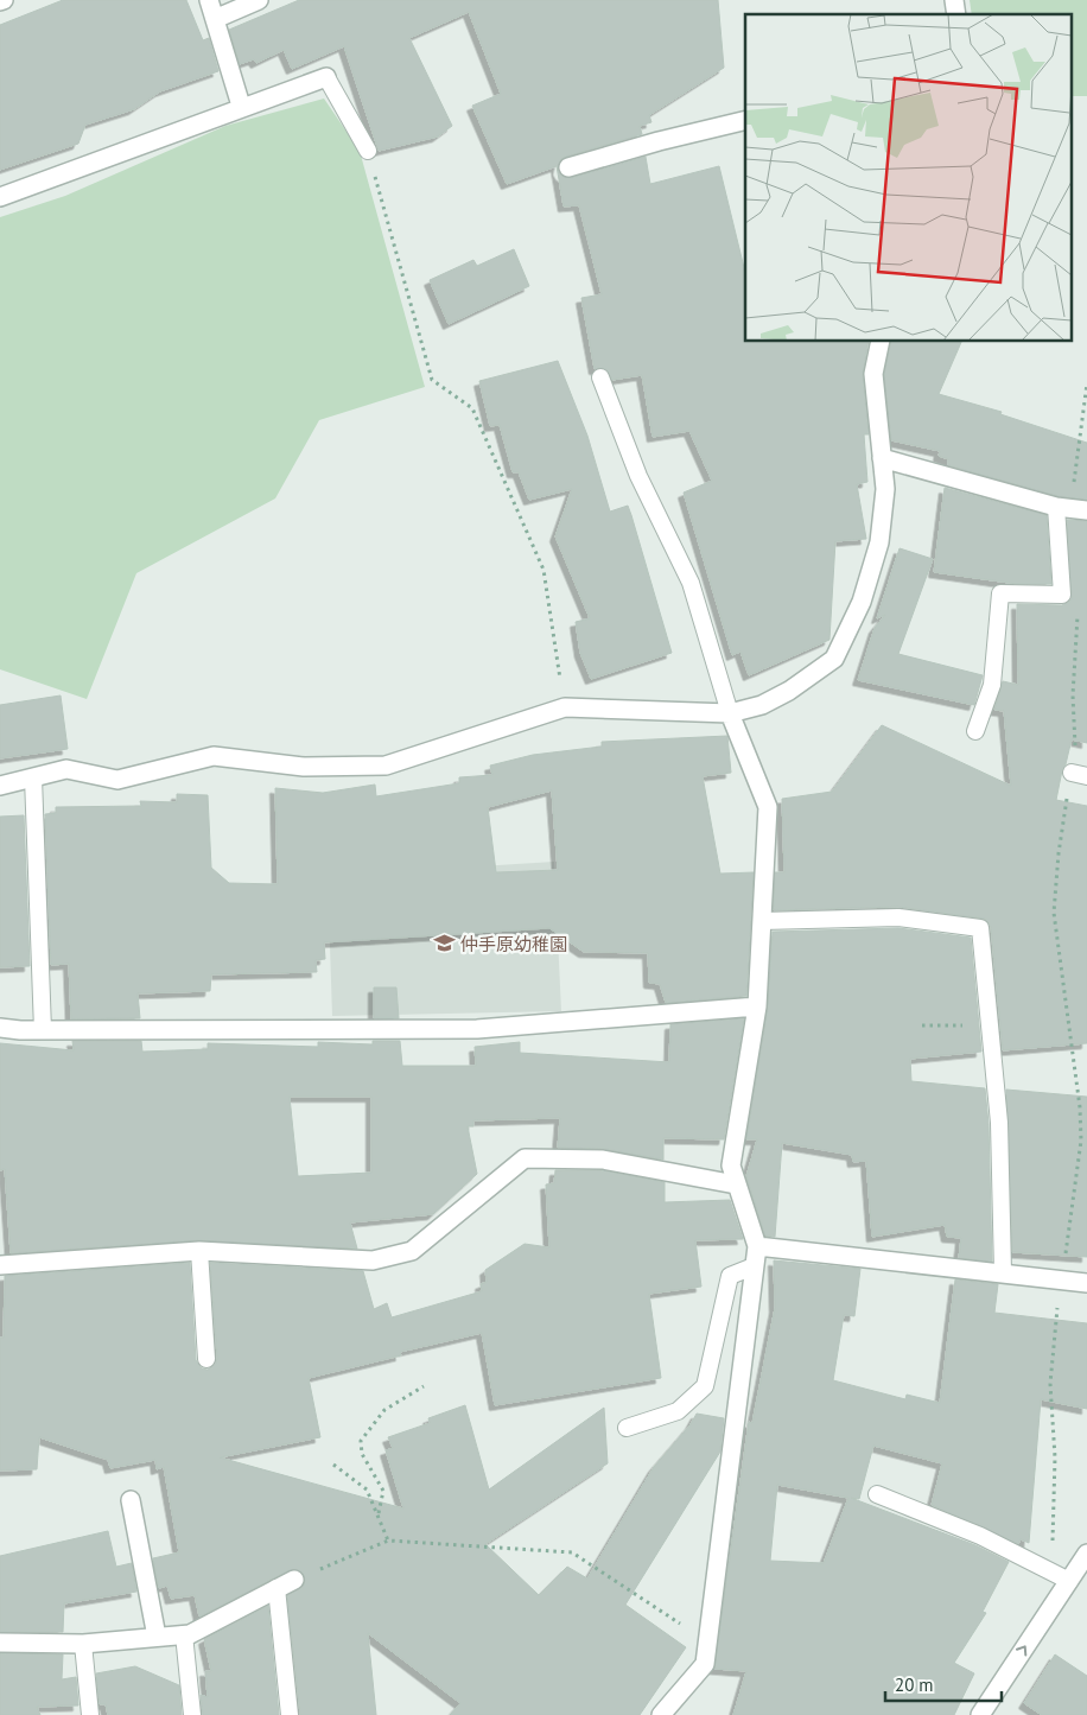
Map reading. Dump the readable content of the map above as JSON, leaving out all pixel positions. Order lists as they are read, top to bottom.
{
  "places": {
    "school or university": ["仲手原幼稚園"]
  },
  "scale_bar": "20 m"
}
